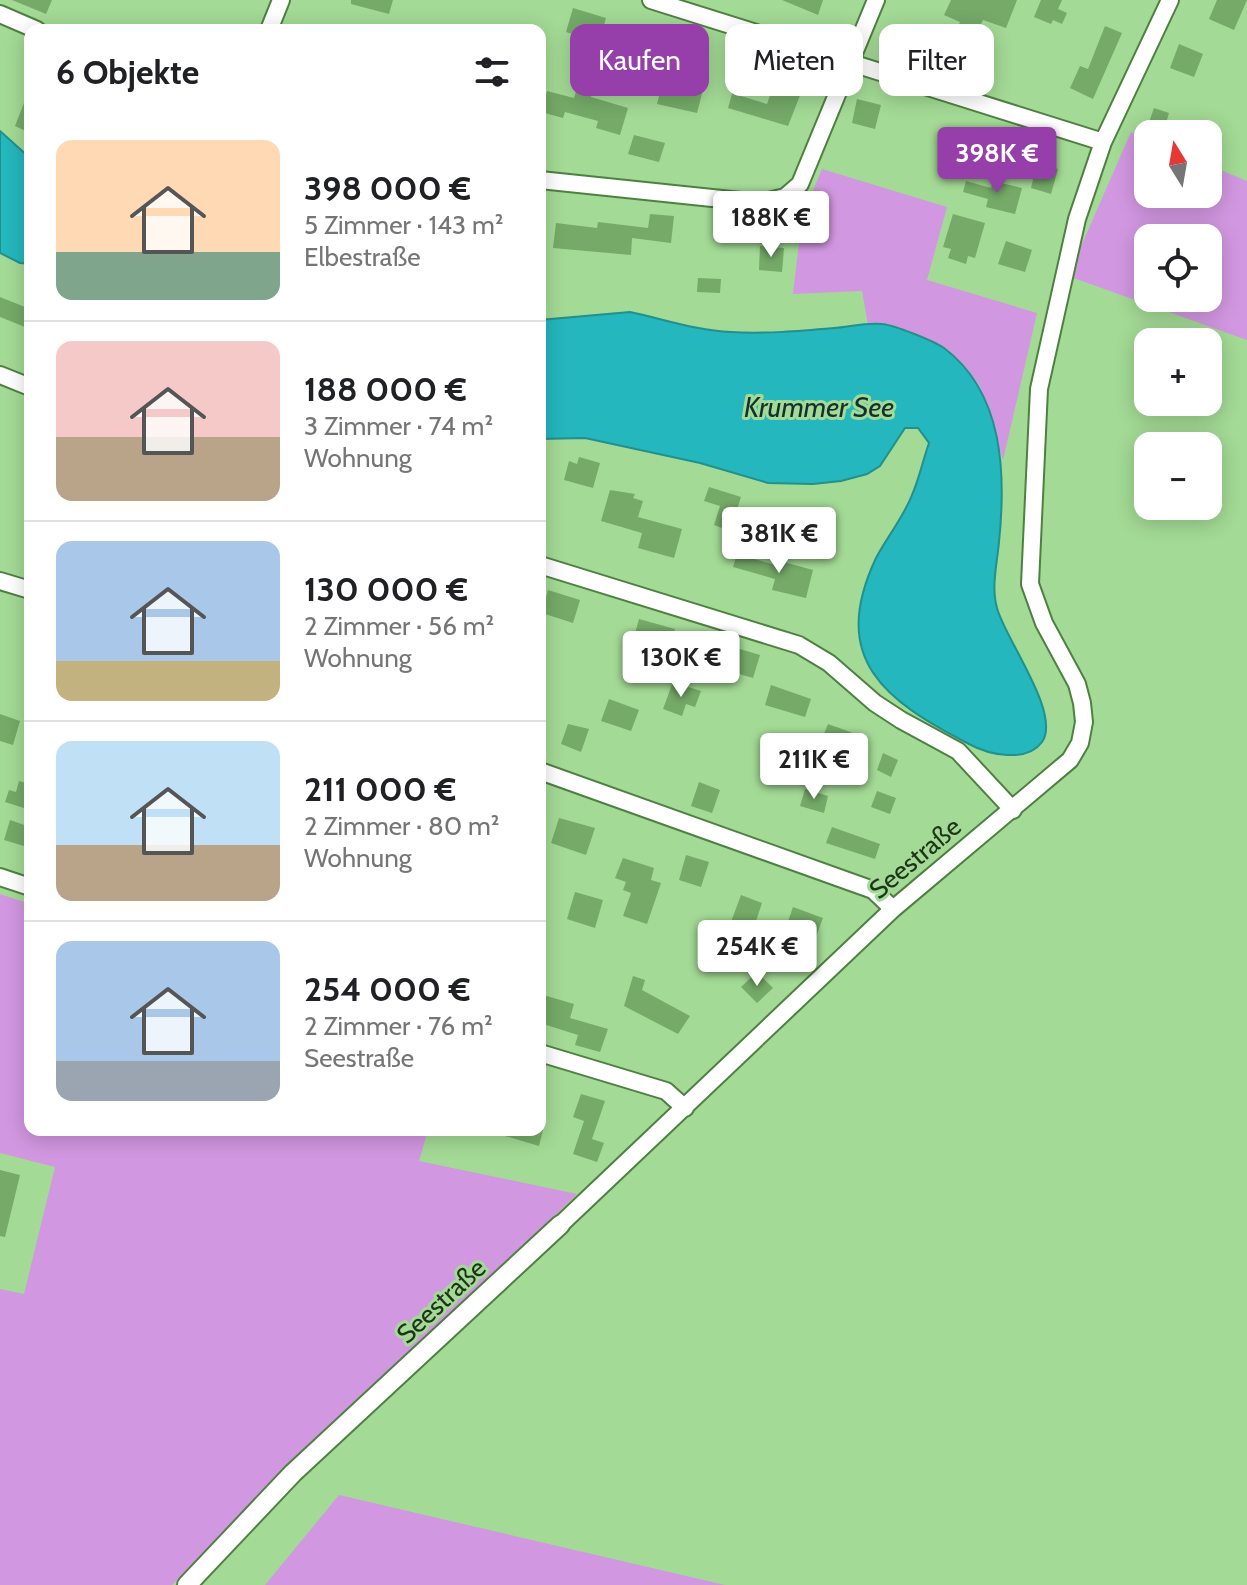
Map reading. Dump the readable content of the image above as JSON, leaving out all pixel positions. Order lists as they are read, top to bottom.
{
  "streets": {
    "street": ["Seestraße"]
  },
  "water": ["Krummer See"],
  "north": "top",
  "page": {
    "chip": ["Kaufen", "Mieten", "Filter"],
    "heading": "6 Objekte",
    "map_buttons": ["+", "−"],
    "list": [
      {
        "name": "398 000 €",
        "note": "5 Zimmer · 143 m² · Elbestraße"
      },
      {
        "name": "188 000 €",
        "note": "3 Zimmer · 74 m² · Wohnung"
      },
      {
        "name": "130 000 €",
        "note": "2 Zimmer · 56 m² · Wohnung"
      },
      {
        "name": "211 000 €",
        "note": "2 Zimmer · 80 m² · Wohnung"
      },
      {
        "name": "254 000 €",
        "note": "2 Zimmer · 76 m² · Seestraße"
      }
    ],
    "price": [
      "398K €",
      "188K €",
      "381K €",
      "130K €",
      "211K €",
      "254K €"
    ]
  }
}
